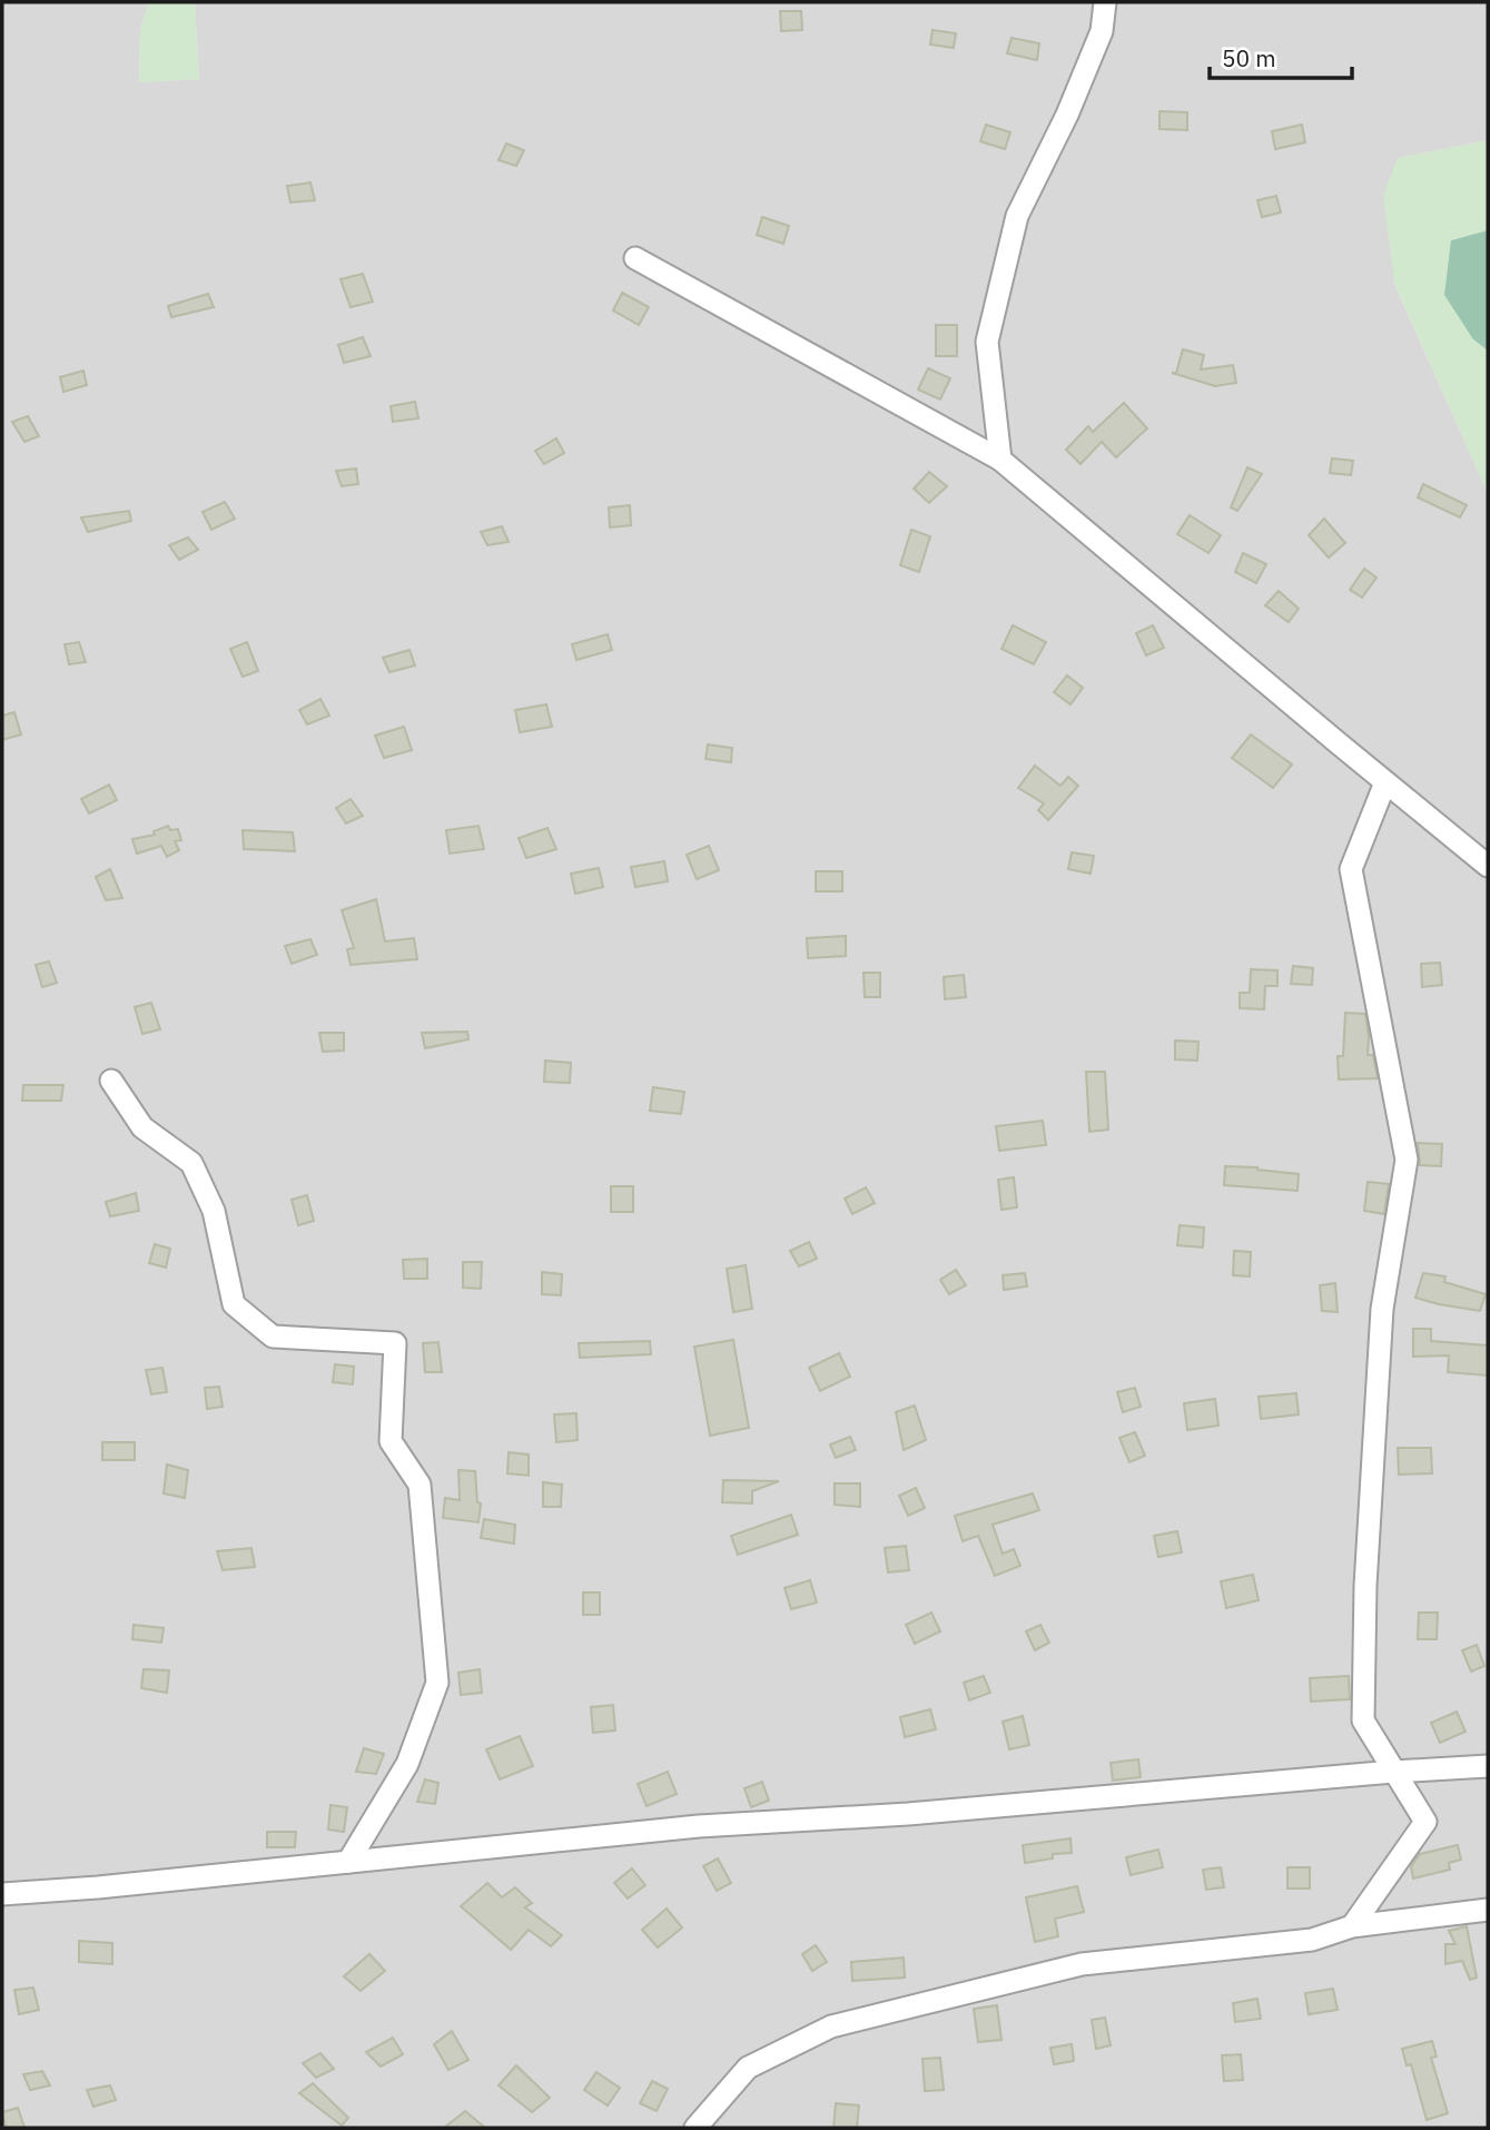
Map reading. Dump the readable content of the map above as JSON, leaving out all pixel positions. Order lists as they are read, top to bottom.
{
  "scale_bar": "50 m"
}
